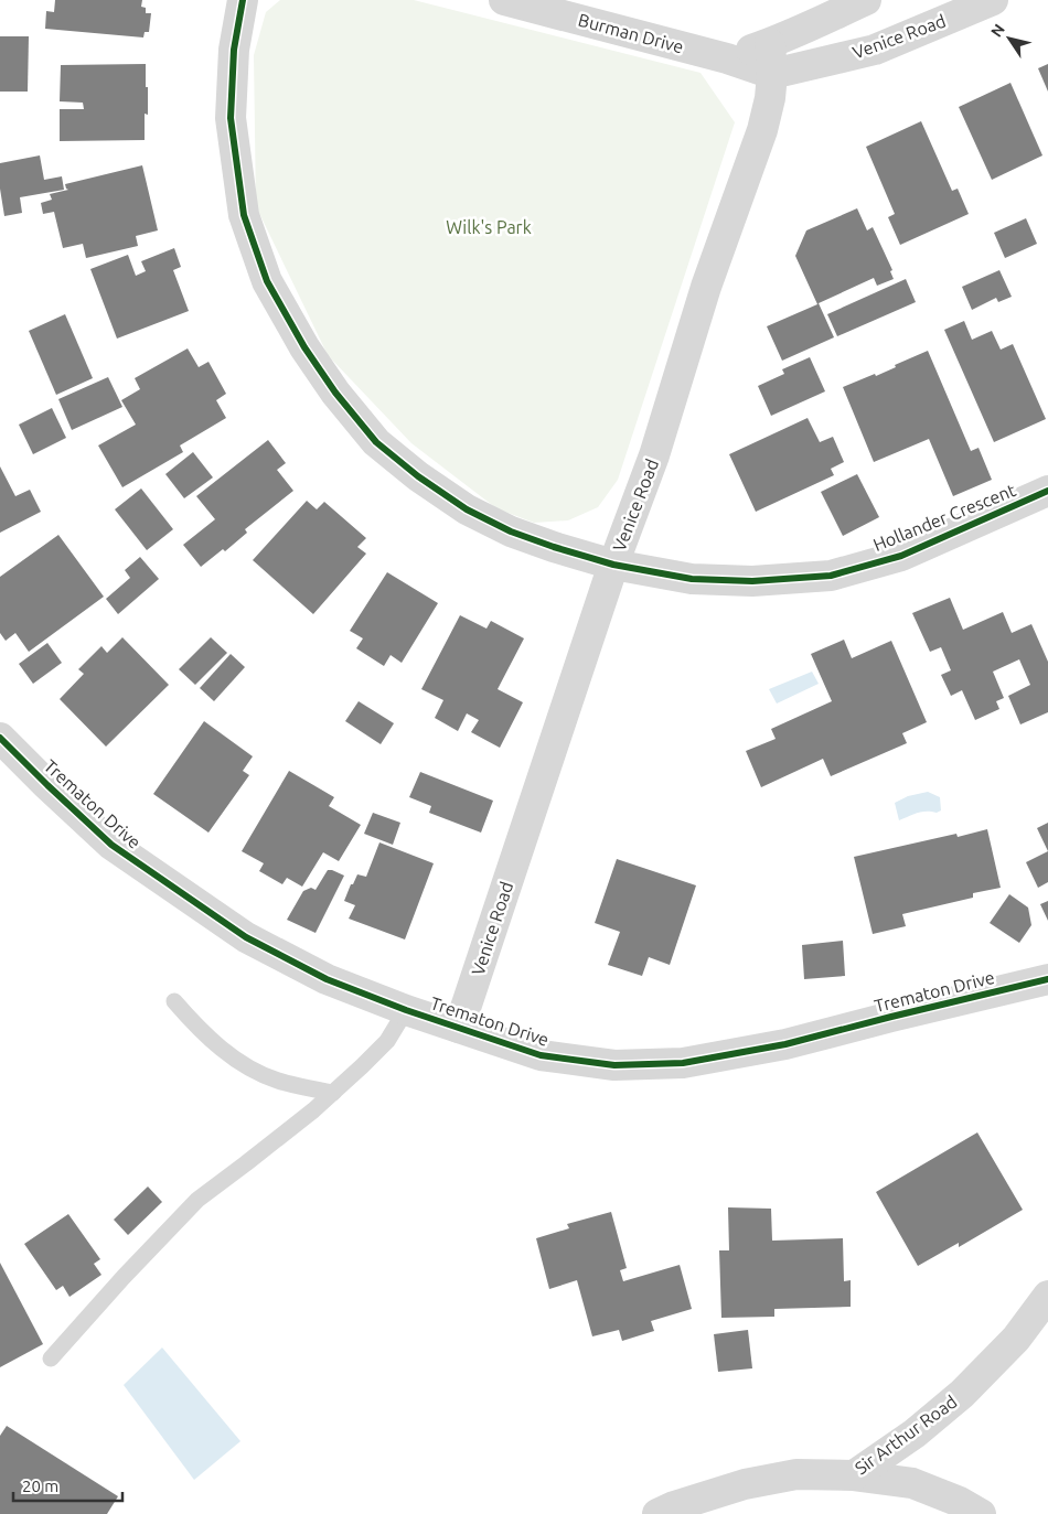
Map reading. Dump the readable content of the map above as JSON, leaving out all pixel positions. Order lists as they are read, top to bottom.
{
  "streets": {
    "street": [
      "Burman Drive",
      "Venice Road",
      "Hollander Crescent",
      "Trematon Drive",
      "Sir Arthur Road"
    ]
  },
  "crossings": [
    ["Burman Drive", "Venice Road"],
    ["Venice Road", "Hollander Crescent"],
    ["Venice Road", "Trematon Drive"]
  ],
  "parks": ["Wilk's Park"],
  "scale_bar": "20 m",
  "north": "top left"
}
